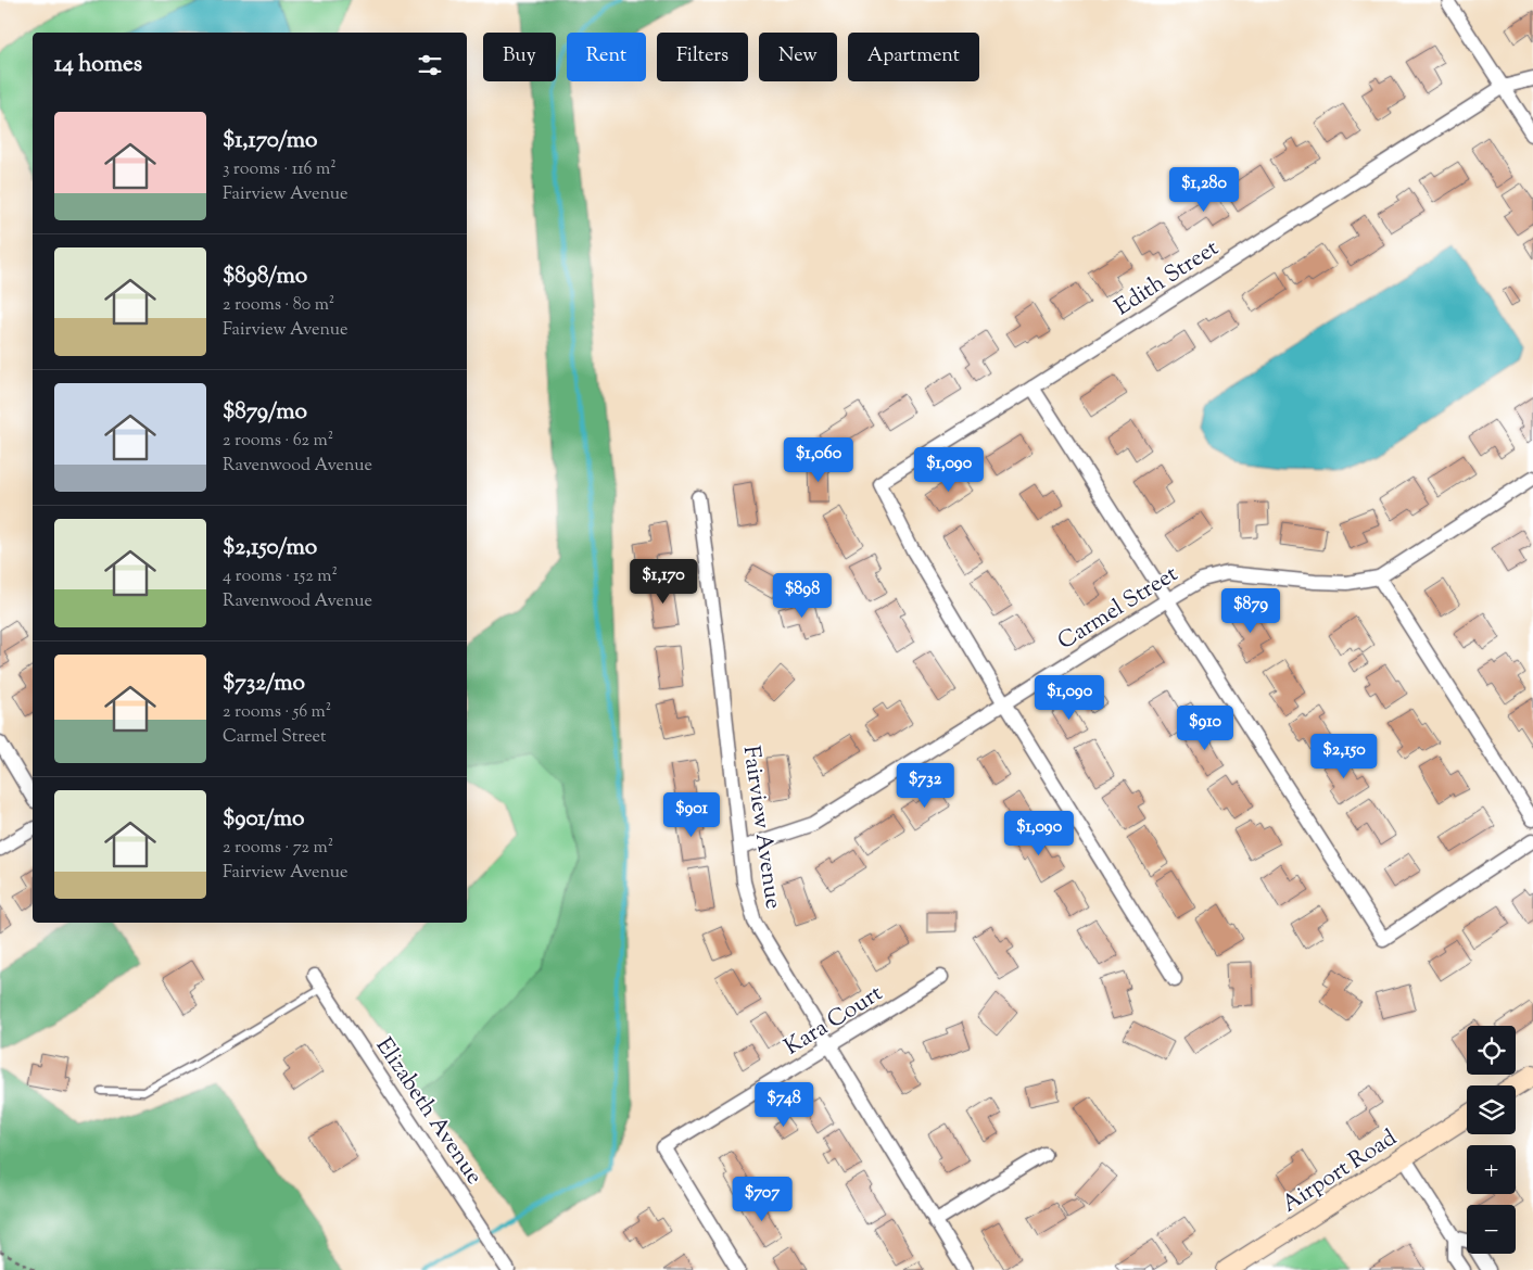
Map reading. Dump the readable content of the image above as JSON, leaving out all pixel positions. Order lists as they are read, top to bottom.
{
  "streets": {
    "main road": ["Airport Road"],
    "street": [
      "Edith Street",
      "Carmel Street",
      "Fairview Avenue",
      "Kara Court",
      "Elizabeth Avenue"
    ]
  },
  "crossings": [
    ["Edith Street", "Carmel Street"],
    ["Carmel Street", "Fairview Avenue"],
    ["Fairview Avenue", "Kara Court"]
  ],
  "page": {
    "chip": [
      "Buy",
      "Rent",
      "Filters",
      "New",
      "Apartment"
    ],
    "heading": "14 homes",
    "list": [
      {
        "name": "$1,170/mo",
        "note": "3 rooms · 116 m² · Fairview Avenue"
      },
      {
        "name": "$898/mo",
        "note": "2 rooms · 80 m² · Fairview Avenue"
      },
      {
        "name": "$879/mo",
        "note": "2 rooms · 62 m² · Ravenwood Avenue"
      },
      {
        "name": "$2,150/mo",
        "note": "4 rooms · 152 m² · Ravenwood Avenue"
      },
      {
        "name": "$732/mo",
        "note": "2 rooms · 56 m² · Carmel Street"
      },
      {
        "name": "$901/mo",
        "note": "2 rooms · 72 m² · Fairview Avenue"
      }
    ],
    "price": [
      "$1,280",
      "$1,060",
      "$1,090",
      "$1,170",
      "$898",
      "$879",
      "$1,090",
      "$910",
      "$2,150",
      "$732",
      "$901",
      "$1,090",
      "$748",
      "$707"
    ],
    "map_buttons": ["+", "−"]
  }
}
